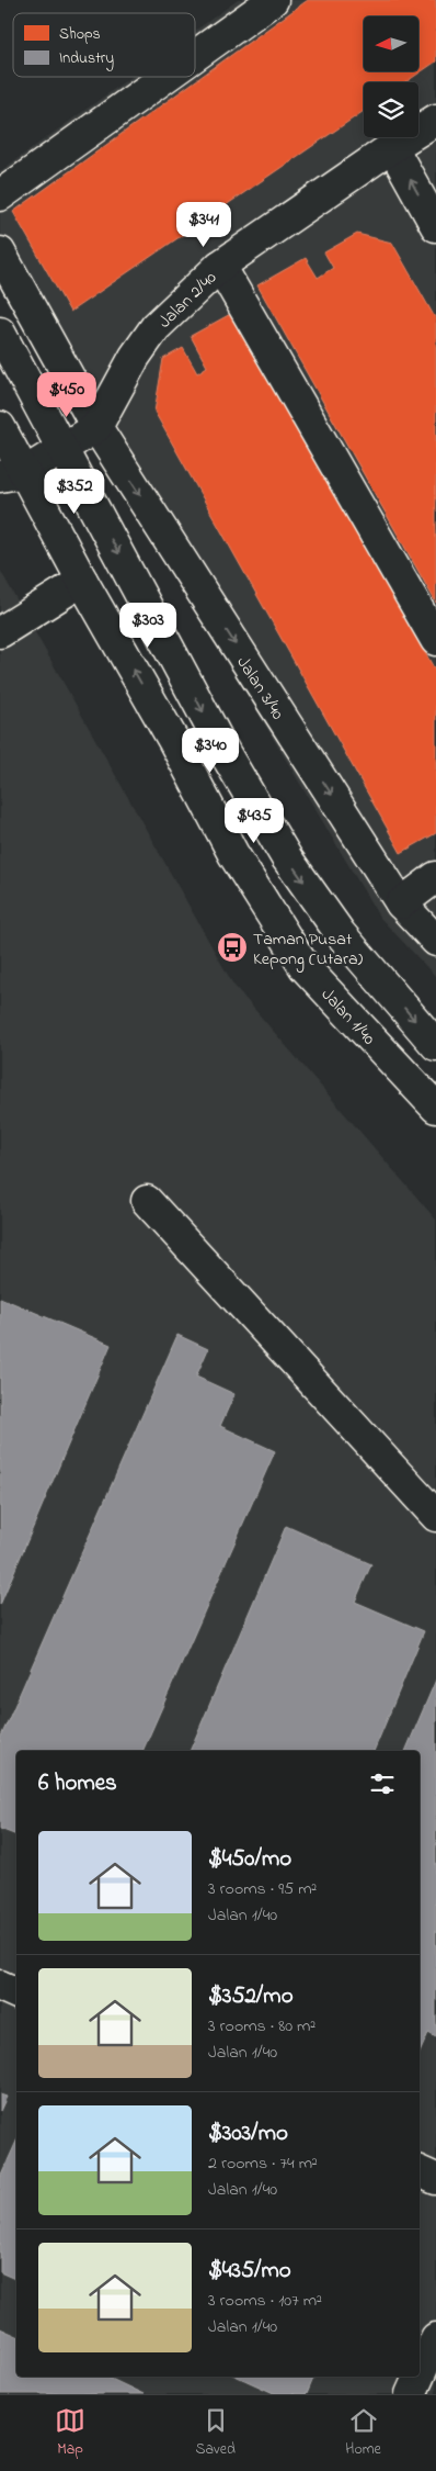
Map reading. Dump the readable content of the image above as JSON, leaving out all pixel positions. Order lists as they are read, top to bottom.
{
  "streets": {
    "main road": ["Jalan 2/40", "Jalan 3/40", "Jalan 1/40"]
  },
  "crossings": [
    ["Jalan 2/40", "Jalan 3/40"],
    ["Jalan 2/40", "Jalan 1/40"]
  ],
  "places": {
    "bus stop": ["Taman Pusat Kepong (Utara)"]
  },
  "legend": ["Shops", "Industry"],
  "north": "left",
  "page": {
    "price": [
      "$341",
      "$450",
      "$352",
      "$303",
      "$340",
      "$435"
    ],
    "heading": "6 homes",
    "list": [
      {
        "name": "$450/mo",
        "note": "3 rooms · 95 m² · Jalan 1/40"
      },
      {
        "name": "$352/mo",
        "note": "3 rooms · 80 m² · Jalan 1/40"
      },
      {
        "name": "$303/mo",
        "note": "2 rooms · 74 m² · Jalan 1/40"
      },
      {
        "name": "$435/mo",
        "note": "3 rooms · 107 m² · Jalan 1/40"
      }
    ],
    "tabs": ["Map", "Saved", "Home"]
  }
}
